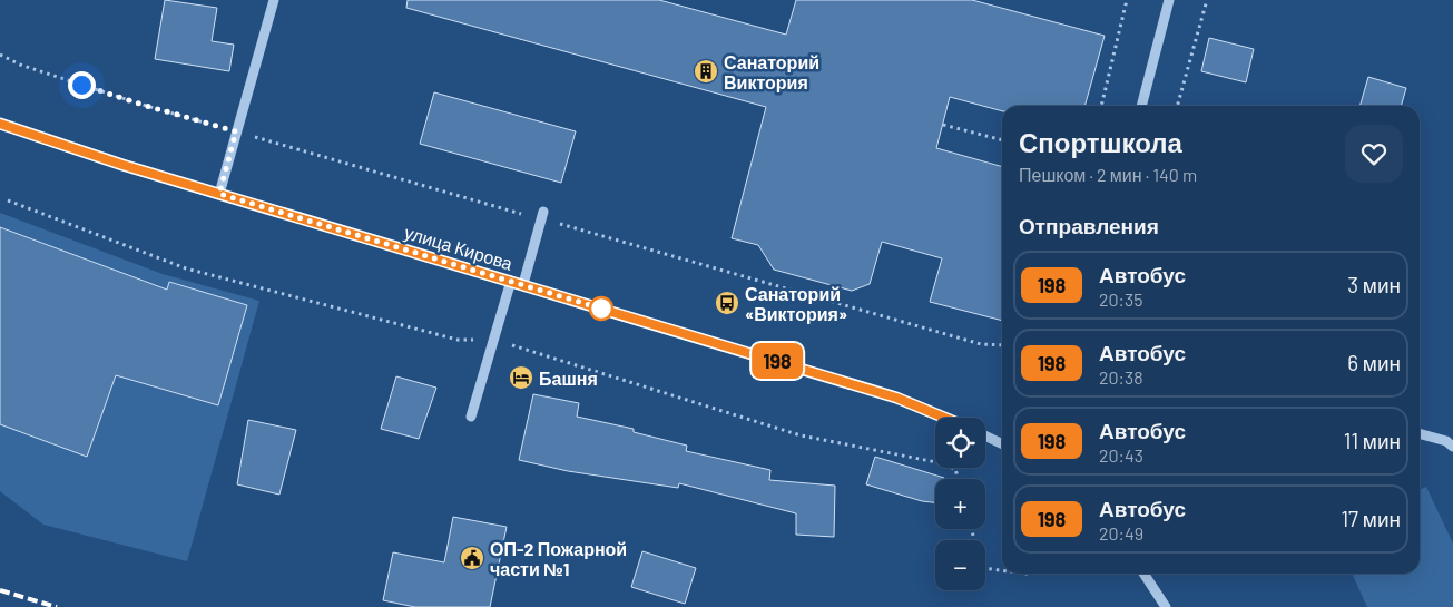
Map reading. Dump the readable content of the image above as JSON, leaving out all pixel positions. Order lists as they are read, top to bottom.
{
  "streets": {
    "street": ["улица Кирова"]
  },
  "places": {
    "building": ["Санаторий Виктория"],
    "bus stop": ["Санаторий «Виктория»"],
    "hotel": ["Башня"],
    "public building": ["ОП-2 Пожарной части №1"]
  },
  "lines": ["bus line 198"],
  "page": {
    "on_map": "198",
    "heading": [
      ["Спортшкола", "Пешком · 2 мин · 140 m"],
      "Отправления"
    ],
    "list": [
      {
        "mark": "198",
        "name": "Автобус",
        "note": "20:35",
        "value": "3 мин"
      },
      {
        "mark": "198",
        "name": "Автобус",
        "note": "20:38",
        "value": "6 мин"
      },
      {
        "mark": "198",
        "name": "Автобус",
        "note": "20:43",
        "value": "11 мин"
      },
      {
        "mark": "198",
        "name": "Автобус",
        "note": "20:49",
        "value": "17 мин"
      }
    ],
    "map_buttons": ["+", "−"]
  }
}
